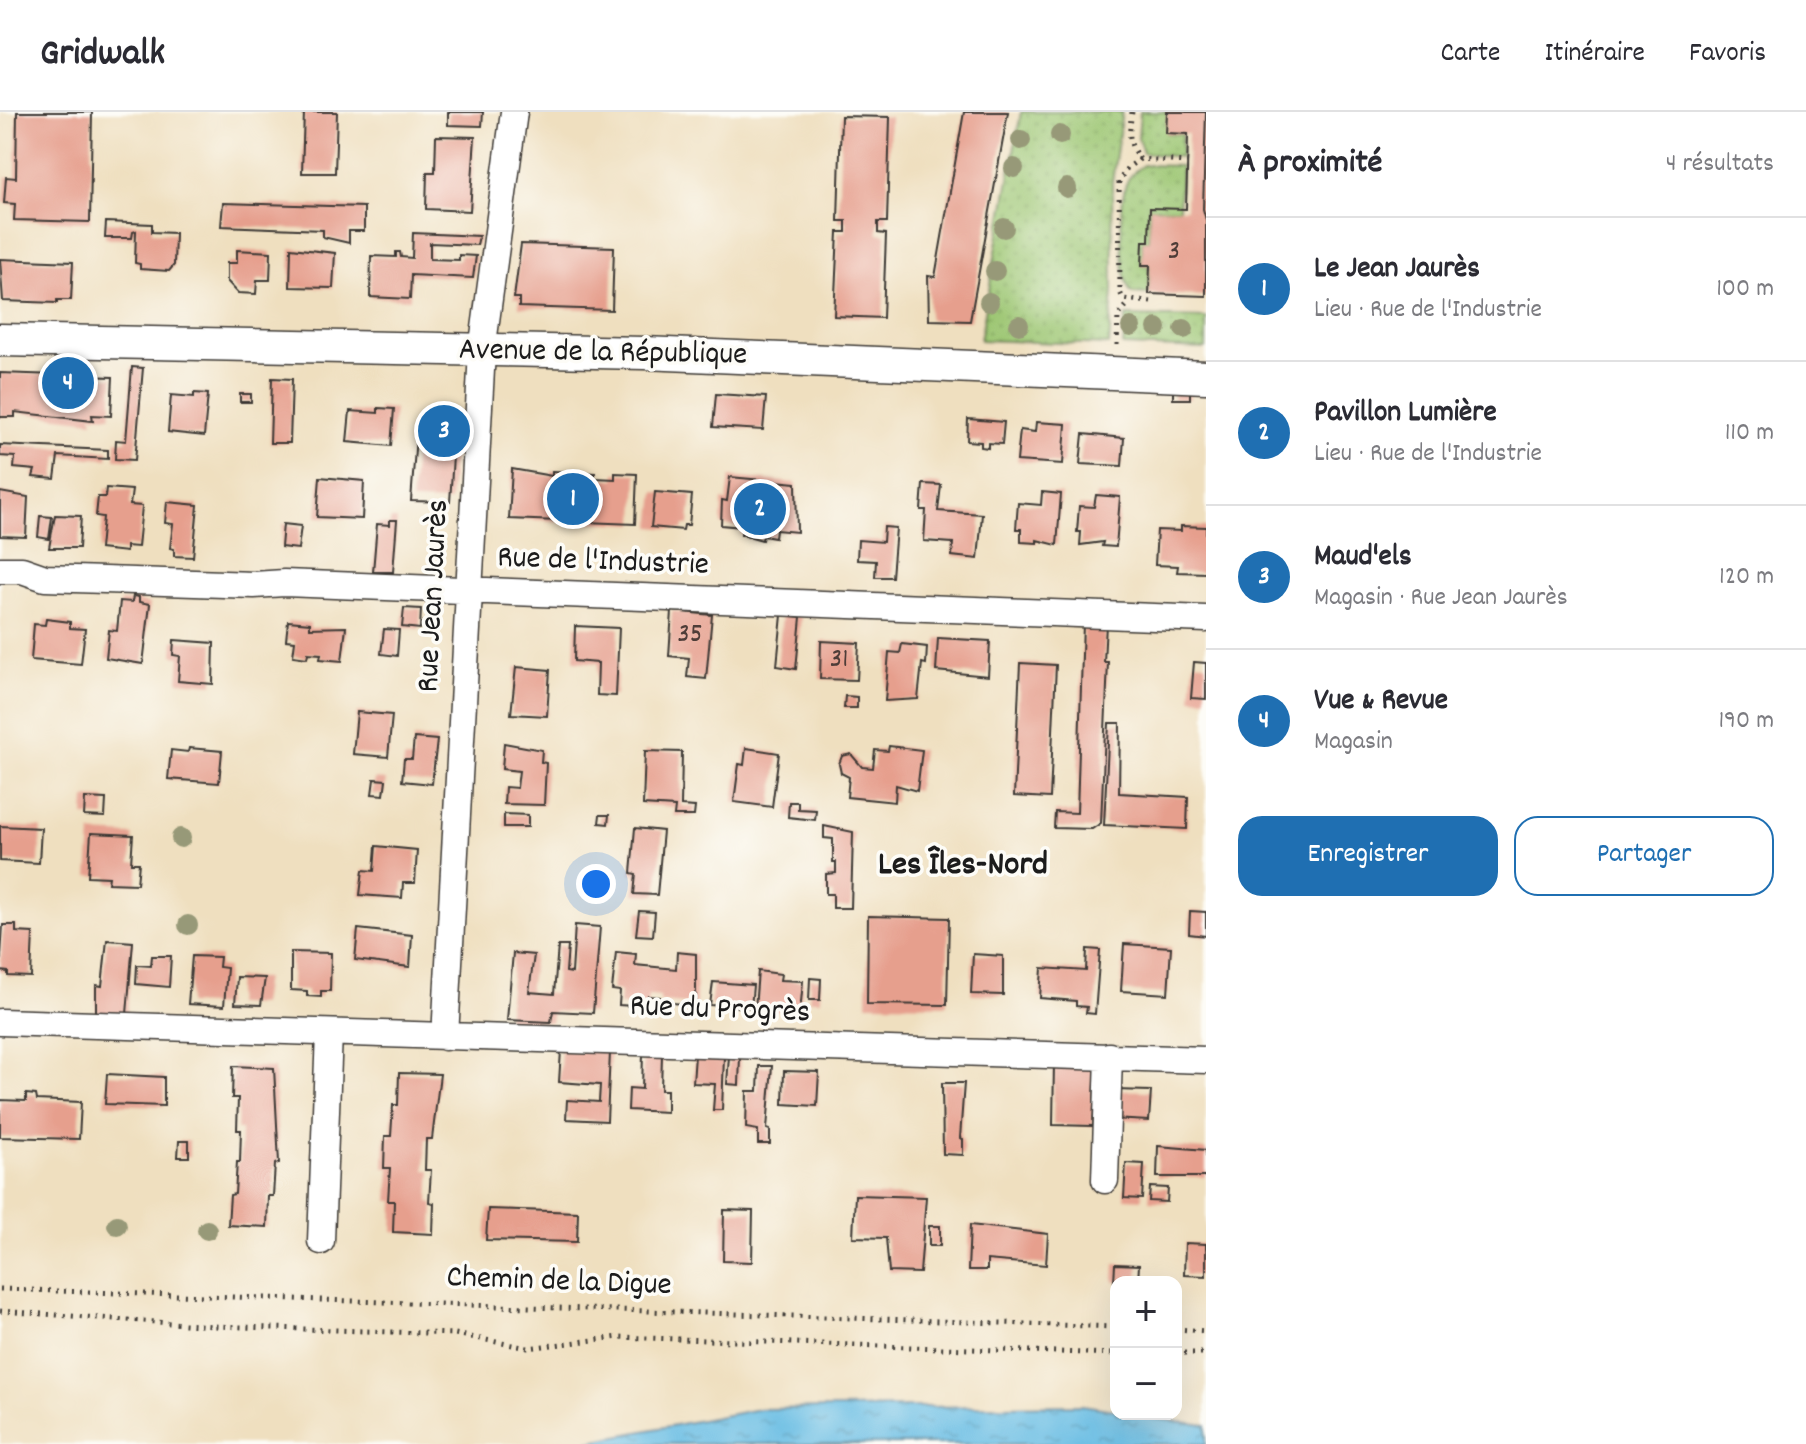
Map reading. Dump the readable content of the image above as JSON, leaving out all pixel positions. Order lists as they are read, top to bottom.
{
  "streets": {
    "street": [
      "Avenue de la République",
      "Rue de l'Industrie",
      "Rue Jean Jaurès",
      "Rue du Progrès"
    ],
    "path": ["Chemin de la Digue"]
  },
  "crossings": [
    ["Avenue de la République", "Rue Jean Jaurès"],
    ["Rue de l'Industrie", "Rue Jean Jaurès"],
    ["Rue Jean Jaurès", "Rue du Progrès"]
  ],
  "districts": ["Les Îles-Nord"],
  "house_numbers": ["3", "35", "31"],
  "page": {
    "header": "Gridwalk",
    "nav": ["Carte", "Itinéraire", "Favoris"],
    "heading": ["À proximité", "4 résultats"],
    "list": [
      {
        "mark": "1",
        "name": "Le Jean Jaurès",
        "note": "Lieu · Rue de l'Industrie",
        "value": "100 m"
      },
      {
        "mark": "2",
        "name": "Pavillon Lumière",
        "note": "Lieu · Rue de l'Industrie",
        "value": "110 m"
      },
      {
        "mark": "3",
        "name": "Maud'els",
        "note": "Magasin · Rue Jean Jaurès",
        "value": "120 m"
      },
      {
        "mark": "4",
        "name": "Vue & Revue",
        "note": "Magasin",
        "value": "190 m"
      }
    ],
    "pins": [
      "4",
      "3",
      "1",
      "2"
    ],
    "buttons": ["Enregistrer", "Partager"],
    "map_buttons": ["+", "−"]
  }
}
